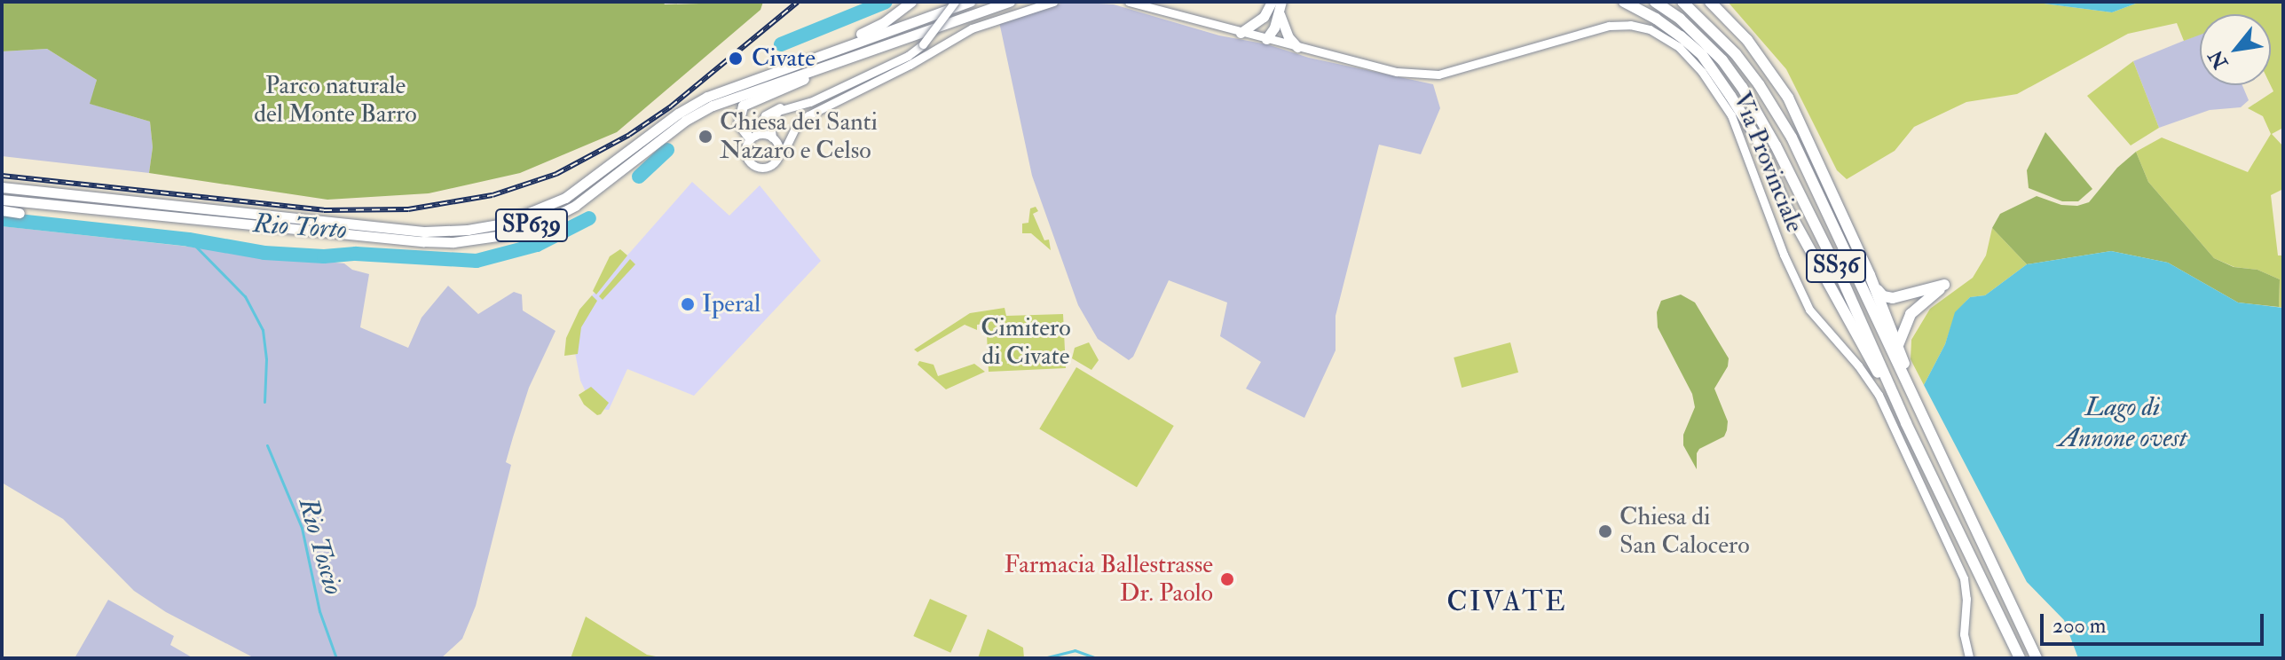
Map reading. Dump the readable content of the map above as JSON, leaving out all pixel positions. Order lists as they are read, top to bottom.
{
  "streets": {
    "highway": ["SS36"],
    "main road": ["SP639"],
    "street": ["Via Provinciale"]
  },
  "districts": ["CIVATE"],
  "water": ["Rio Torto", "Lago di Annone ovest", "Rio Toscio"],
  "parks": ["Parco naturale del Monte Barro", "Cimitero di Civate"],
  "places": [
    "Civate",
    "Chiesa dei Santi Nazaro e Celso",
    "Iperal",
    "Chiesa di San Calocero",
    "Farmacia Ballestrasse Dr. Paolo"
  ],
  "scale_bar": "200 m",
  "north": "bottom left"
}
